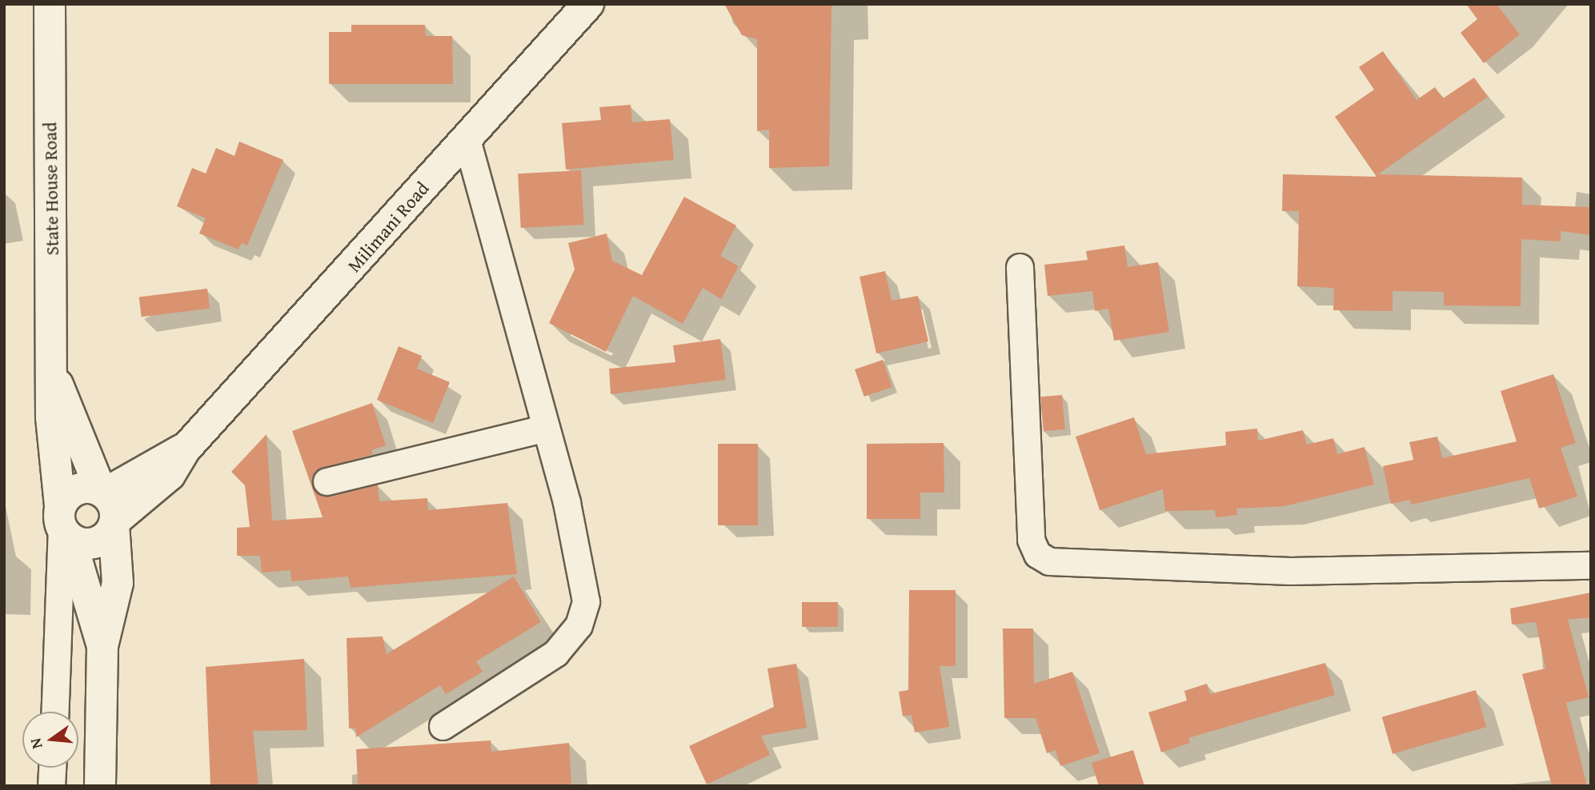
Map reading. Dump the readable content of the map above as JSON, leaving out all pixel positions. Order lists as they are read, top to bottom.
{
  "streets": {
    "main road": ["State House Road", "Milimani Road"]
  },
  "crossings": [
    ["State House Road", "Milimani Road"]
  ],
  "north": "left"
}
